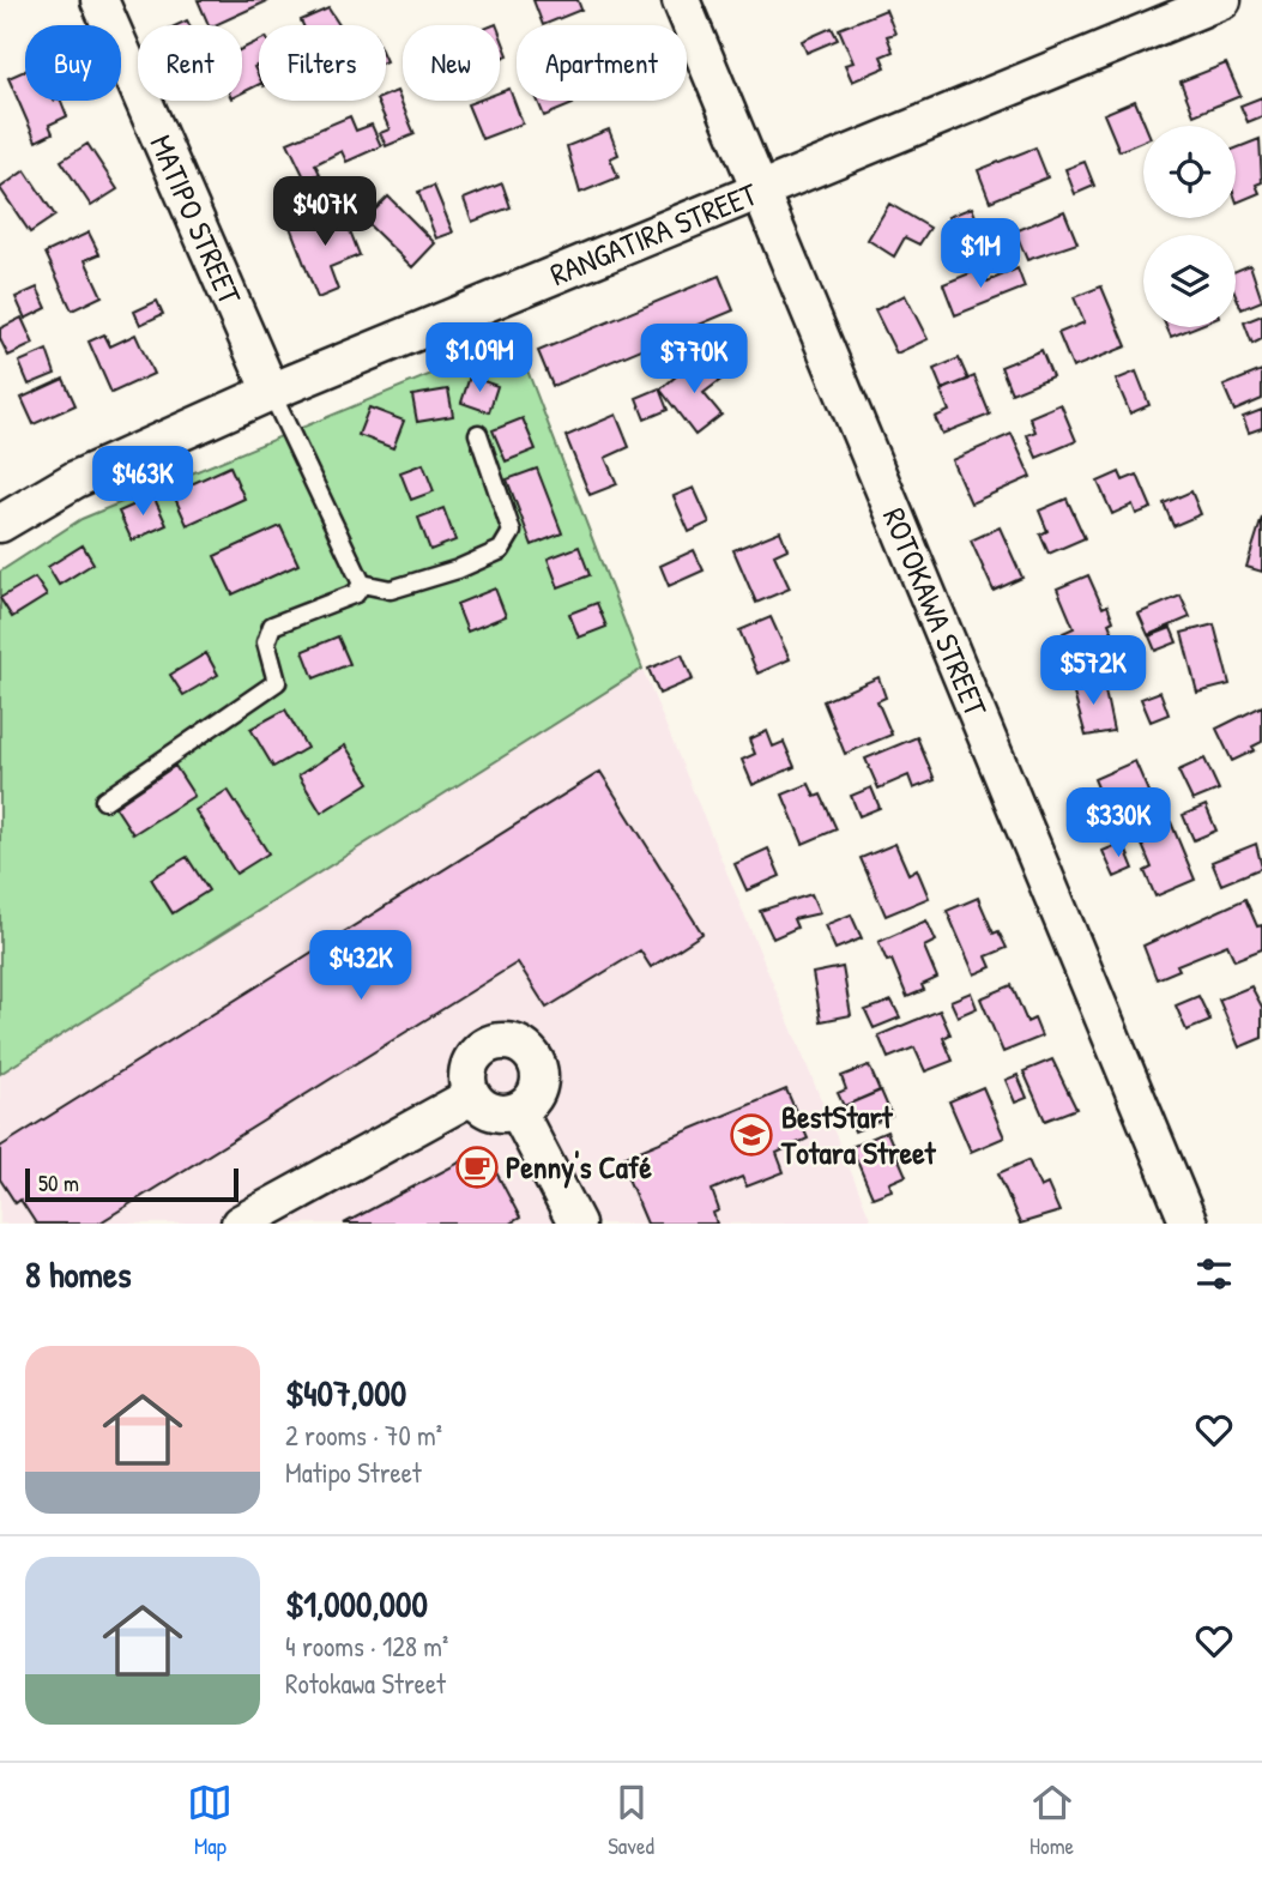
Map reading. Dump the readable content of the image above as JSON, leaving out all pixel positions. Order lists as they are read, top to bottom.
{
  "streets": {
    "street": ["MATIPO STREET", "RANGATIRA STREET", "ROTOKAWA STREET"]
  },
  "crossings": [
    ["MATIPO STREET", "RANGATIRA STREET"],
    ["RANGATIRA STREET", "ROTOKAWA STREET"]
  ],
  "places": {
    "school or university": ["BestStart Totara Street"],
    "cafe": ["Penny's Café"]
  },
  "scale_bar": "50 m",
  "page": {
    "chip": [
      "Buy",
      "Rent",
      "Filters",
      "New",
      "Apartment"
    ],
    "price": [
      "$407K",
      "$1M",
      "$1.09M",
      "$770K",
      "$463K",
      "$572K",
      "$330K",
      "$432K"
    ],
    "scale": "50 m",
    "heading": "8 homes",
    "list": [
      {
        "name": "$407,000",
        "note": "2 rooms · 70 m² · Matipo Street"
      },
      {
        "name": "$1,000,000",
        "note": "4 rooms · 128 m² · Rotokawa Street"
      }
    ],
    "tabs": ["Map", "Saved", "Home"]
  }
}
